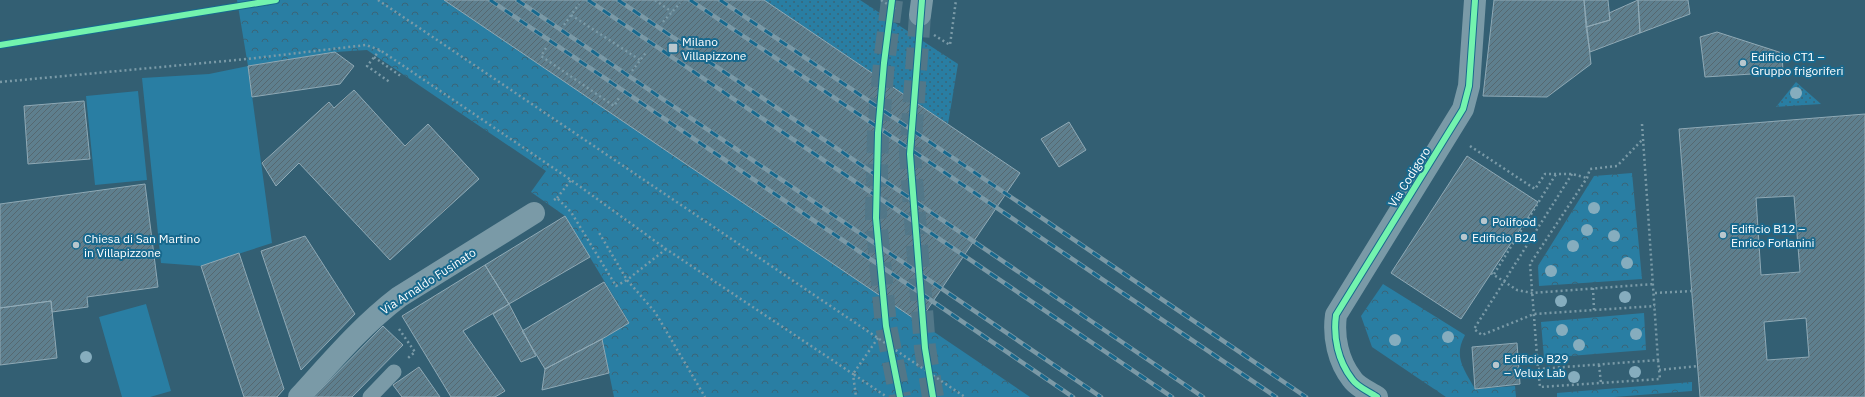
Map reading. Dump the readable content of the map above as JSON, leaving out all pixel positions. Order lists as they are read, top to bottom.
{
  "streets": {
    "street": ["Via Codigoro", "Via Arnaldo Fusinato"]
  },
  "places": {
    "transit": ["Milano Villapizzone"],
    "other": [
      "Edificio CT1 – Gruppo frigoriferi",
      "Polifood",
      "Edificio B12 – Enrico Forlanini",
      "Edificio B24",
      "Chiesa di San Martino in Villapizzone",
      "Edificio B29 – Velux Lab"
    ]
  }
}
